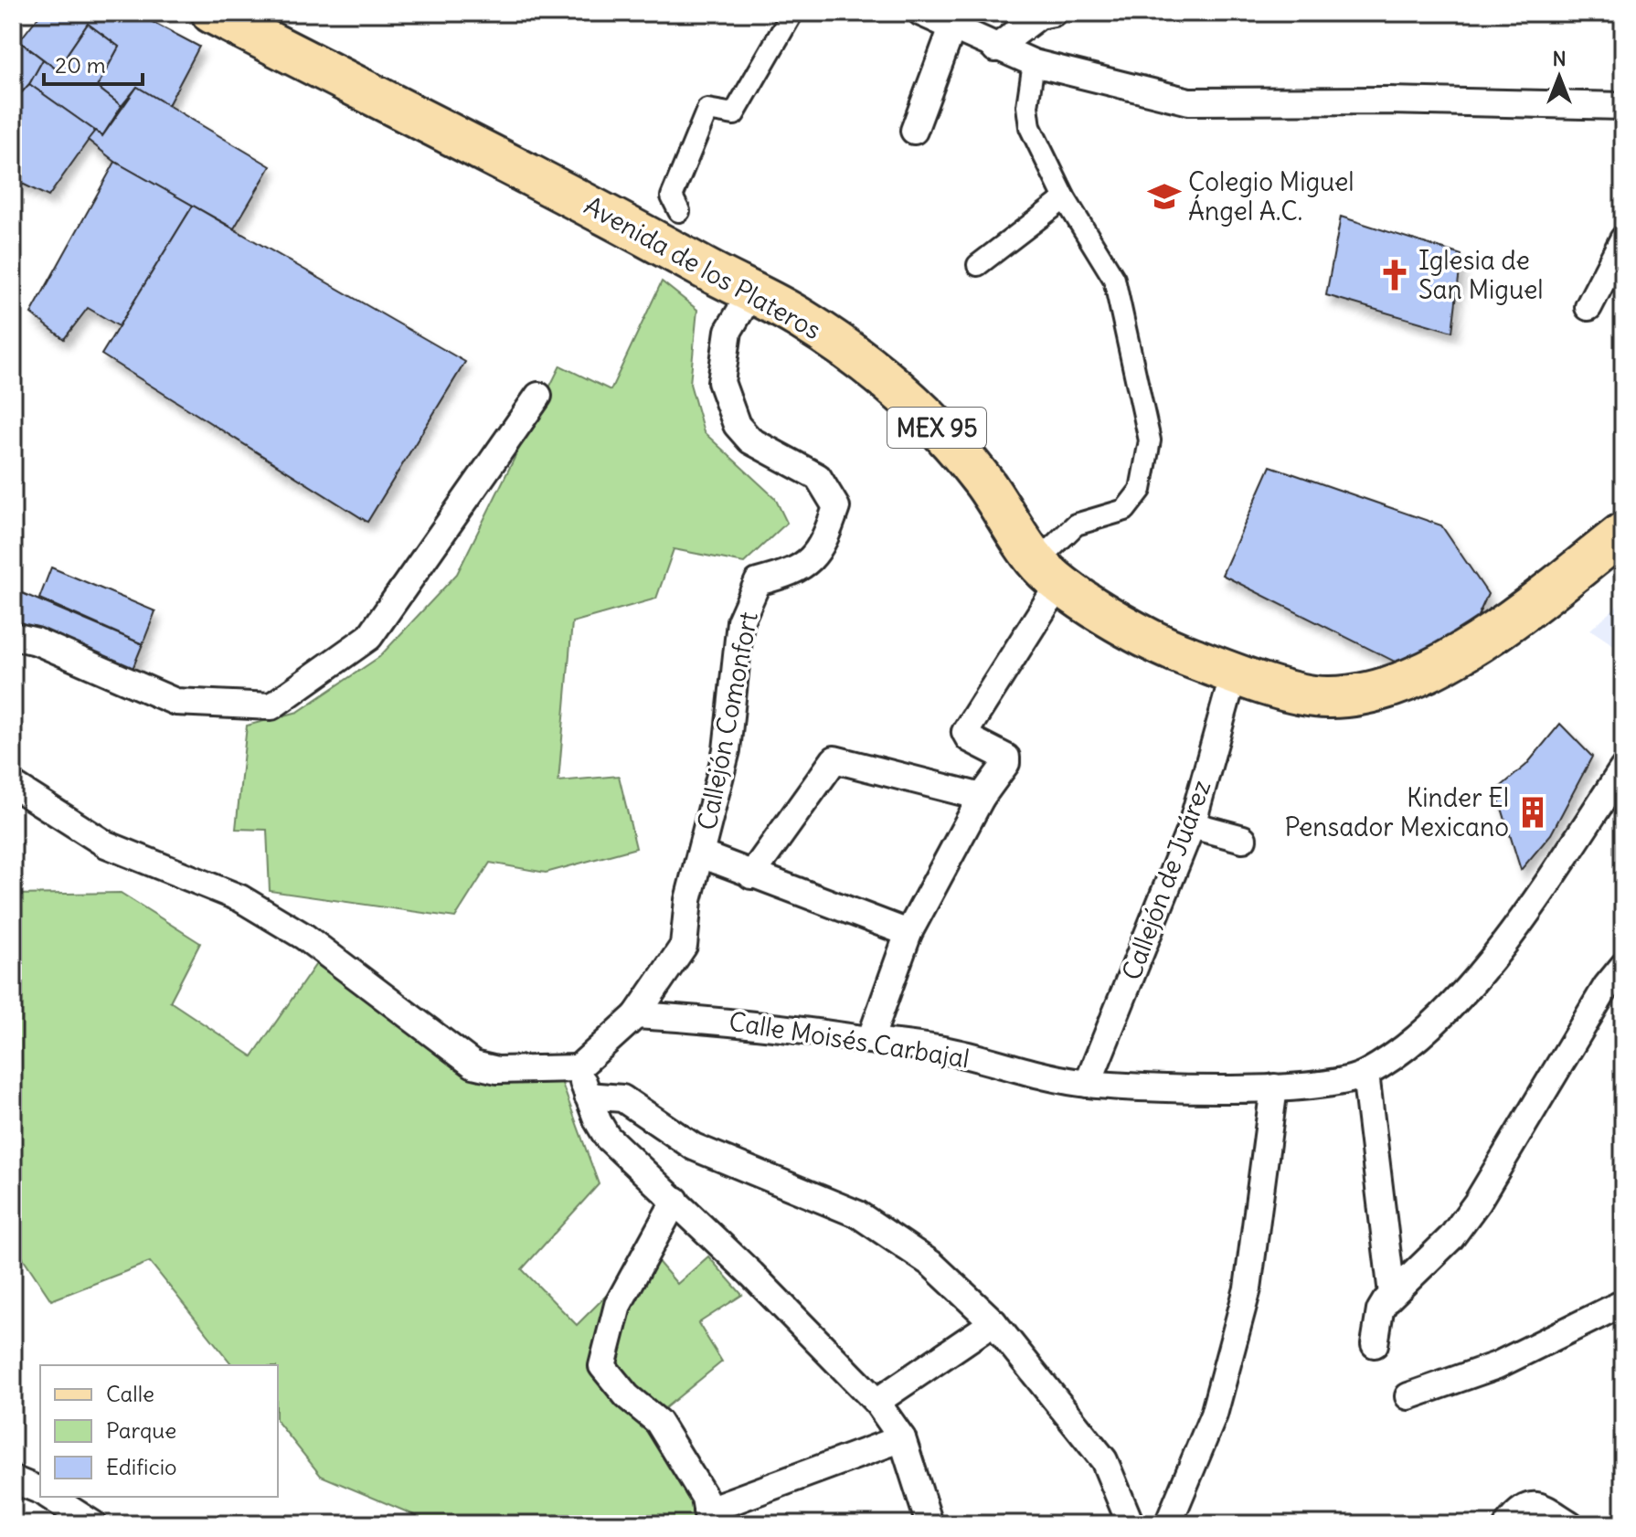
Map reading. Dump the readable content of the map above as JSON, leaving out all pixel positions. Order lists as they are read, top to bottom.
{
  "streets": {
    "main road": ["Avenida de los Plateros", "MEX 95"],
    "street": ["Callejón Comonfort", "Callejón de Juárez", "Calle Moisés Carbajal"]
  },
  "crossings": [
    ["Avenida de los Plateros", "Callejón Comonfort"],
    ["Avenida de los Plateros", "Callejón de Juárez"],
    ["Callejón Comonfort", "Calle Moisés Carbajal"],
    ["Callejón de Juárez", "Calle Moisés Carbajal"]
  ],
  "places": {
    "school or university": ["Colegio Miguel Ángel A.C."],
    "church": ["Iglesia de San Miguel"],
    "building": ["Kinder El Pensador Mexicano"]
  },
  "legend": ["Calle", "Parque", "Edificio"],
  "scale_bar": "20 m",
  "north": "top"
}
